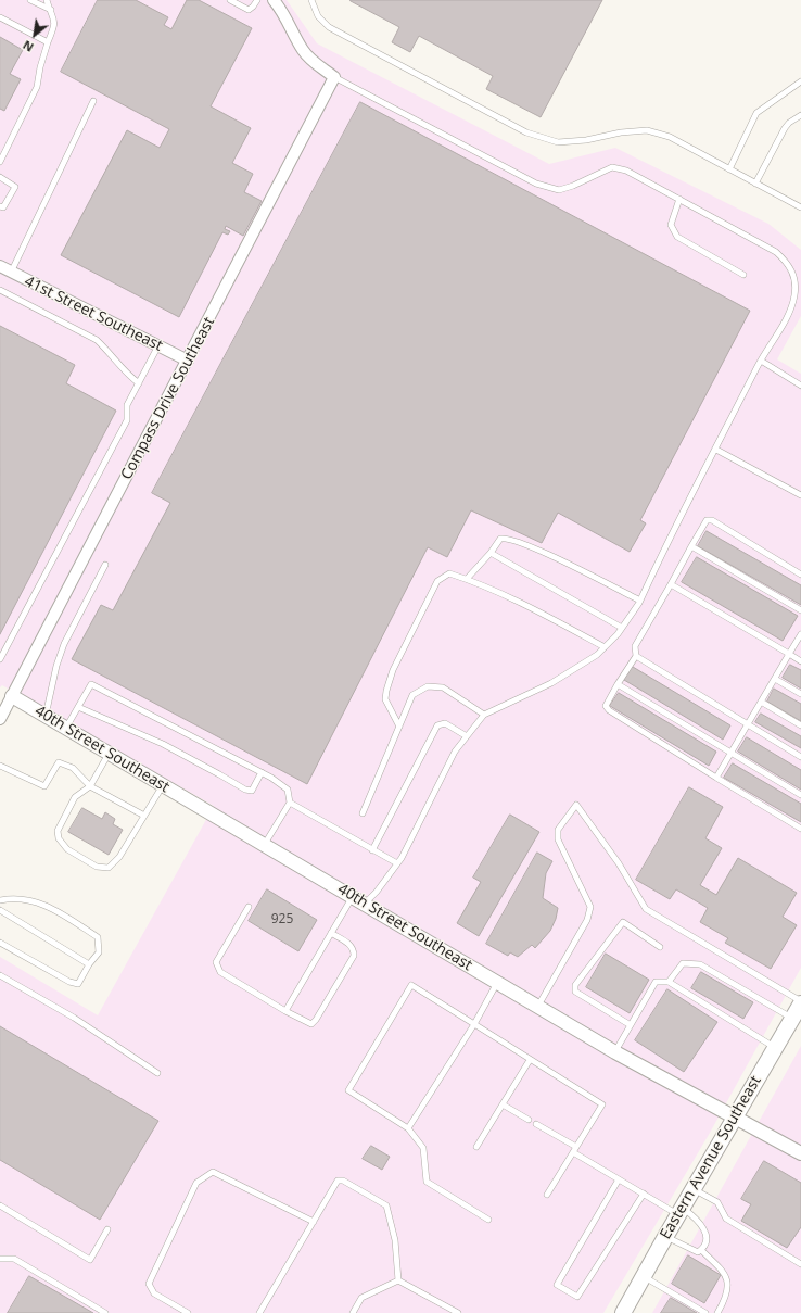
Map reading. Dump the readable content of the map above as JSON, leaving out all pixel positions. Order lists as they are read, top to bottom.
{
  "streets": {
    "main road": ["Eastern Avenue Southeast"],
    "street": ["41st Street Southeast", "Compass Drive Southeast", "40th Street Southeast"]
  },
  "crossings": [
    ["41st Street Southeast", "Compass Drive Southeast"],
    ["Compass Drive Southeast", "40th Street Southeast"],
    ["40th Street Southeast", "Eastern Avenue Southeast"]
  ],
  "house_numbers": ["925"],
  "north": "bottom left"
}
